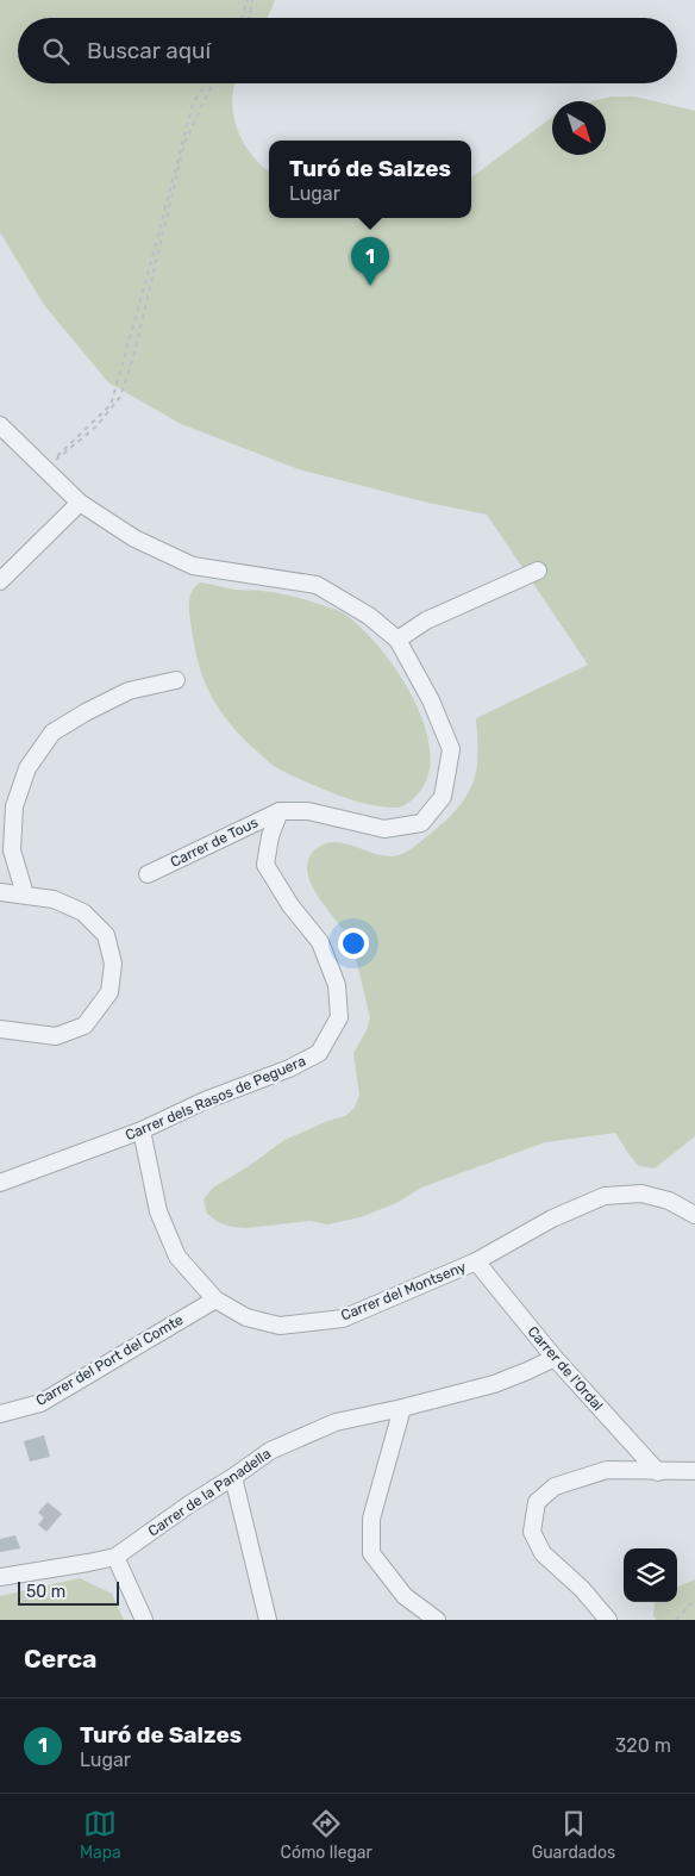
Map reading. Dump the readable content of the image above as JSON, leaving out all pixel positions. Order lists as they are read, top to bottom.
{
  "streets": {
    "street": [
      "Carrer de Tous",
      "Carrer dels Rasos de Peguera",
      "Carrer del Montseny",
      "Carrer del Port del Comte",
      "Carrer de l'Ordal",
      "Carrer de la Panadella"
    ]
  },
  "crossings": [
    ["Carrer de Tous", "Carrer dels Rasos de Peguera"],
    ["Carrer dels Rasos de Peguera", "Carrer del Montseny"],
    ["Carrer del Montseny", "Carrer del Port del Comte"],
    ["Carrer del Montseny", "Carrer de l'Ordal"],
    ["Carrer de l'Ordal", "Carrer de la Panadella"]
  ],
  "scale_bar": "50 m",
  "north": "bottom right",
  "page": {
    "search": "Buscar aquí",
    "popup": ["Turó de Salzes", "Lugar"],
    "pins": "1",
    "scale": "50 m",
    "heading": "Cerca",
    "list": [
      {
        "mark": "1",
        "name": "Turó de Salzes",
        "note": "Lugar",
        "value": "320 m"
      }
    ],
    "nav": ["Mapa", "Cómo llegar", "Guardados"]
  }
}
